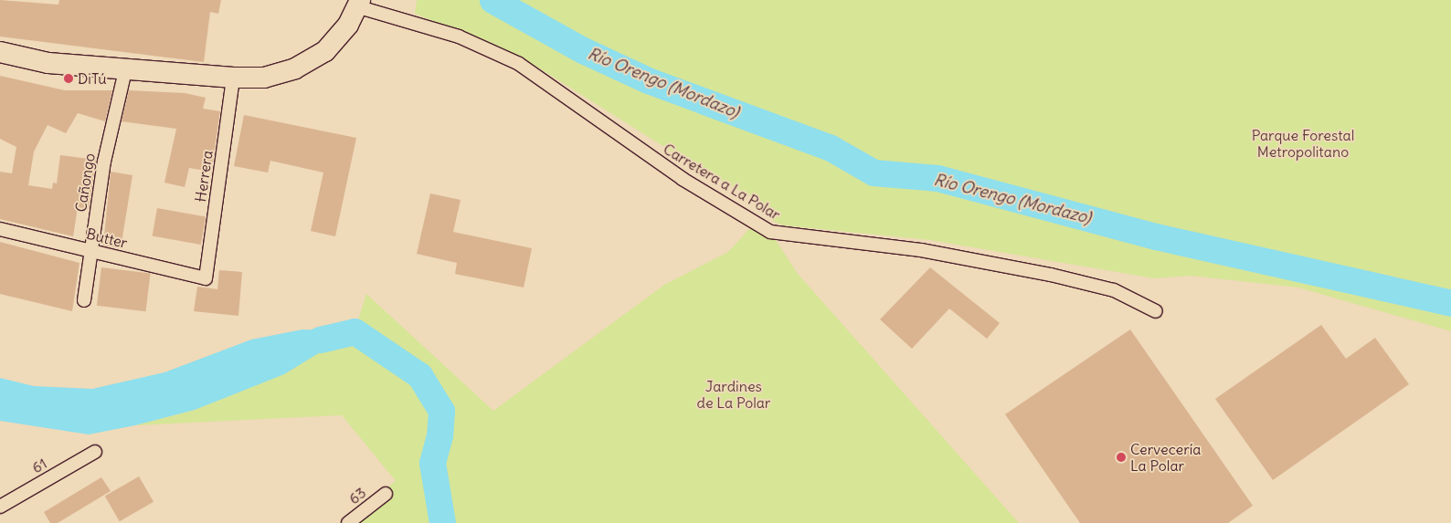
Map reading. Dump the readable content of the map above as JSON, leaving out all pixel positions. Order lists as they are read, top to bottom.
{
  "streets": {
    "street": [
      "Herrera",
      "Carretera a La Polar",
      "Cañongo",
      "Butter",
      "61",
      "63"
    ]
  },
  "crossings": [
    ["Herrera", "Butter"],
    ["Cañongo", "Butter"]
  ],
  "water": ["Río Orengo (Mordazo)"],
  "parks": ["Parque Forestal Metropolitano", "Jardines de La Polar"],
  "places": ["DiTú", "Cervecería La Polar"]
}
